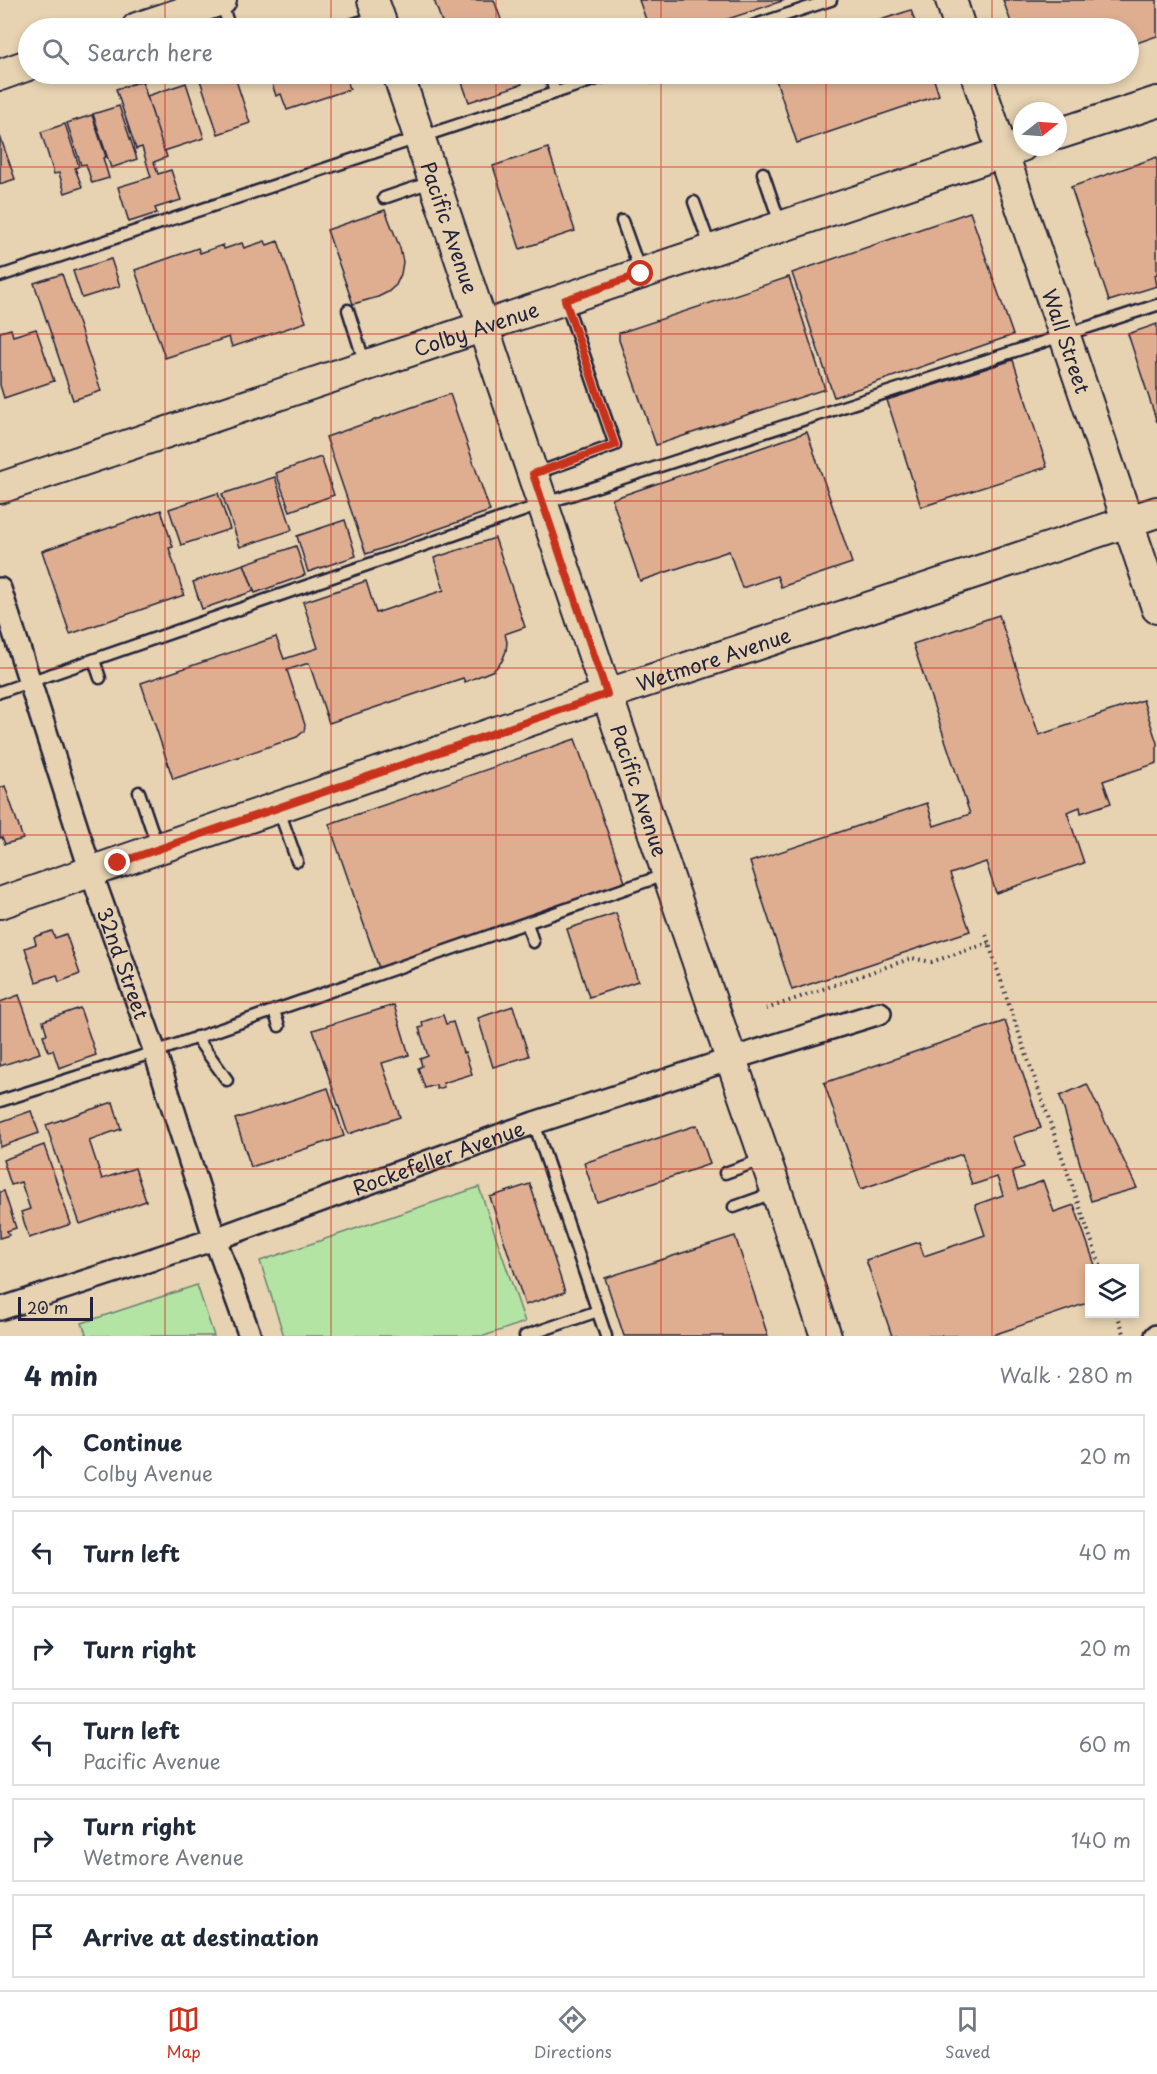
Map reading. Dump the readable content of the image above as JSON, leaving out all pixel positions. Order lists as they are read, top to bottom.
{
  "streets": {
    "street": [
      "Pacific Avenue",
      "Colby Avenue",
      "Wall Street",
      "Wetmore Avenue",
      "32nd Street",
      "Rockefeller Avenue"
    ]
  },
  "crossings": [
    ["Pacific Avenue", "Colby Avenue"],
    ["Pacific Avenue", "Wetmore Avenue"],
    ["Pacific Avenue", "Rockefeller Avenue"],
    ["Colby Avenue", "Wall Street"],
    ["Wall Street", "Wetmore Avenue"],
    ["Wetmore Avenue", "32nd Street"],
    ["32nd Street", "Rockefeller Avenue"]
  ],
  "scale_bar": "20 m",
  "north": "right",
  "page": {
    "search": "Search here",
    "scale": "20 m",
    "heading": ["4 min", "Walk · 280 m"],
    "list": [
      ["Continue", "Colby Avenue", "20 m"],
      ["Turn left", "40 m"],
      ["Turn right", "20 m"],
      ["Turn left", "Pacific Avenue", "60 m"],
      ["Turn right", "Wetmore Avenue", "140 m"],
      "Arrive at destination"
    ],
    "nav": ["Map", "Directions", "Saved"]
  }
}
